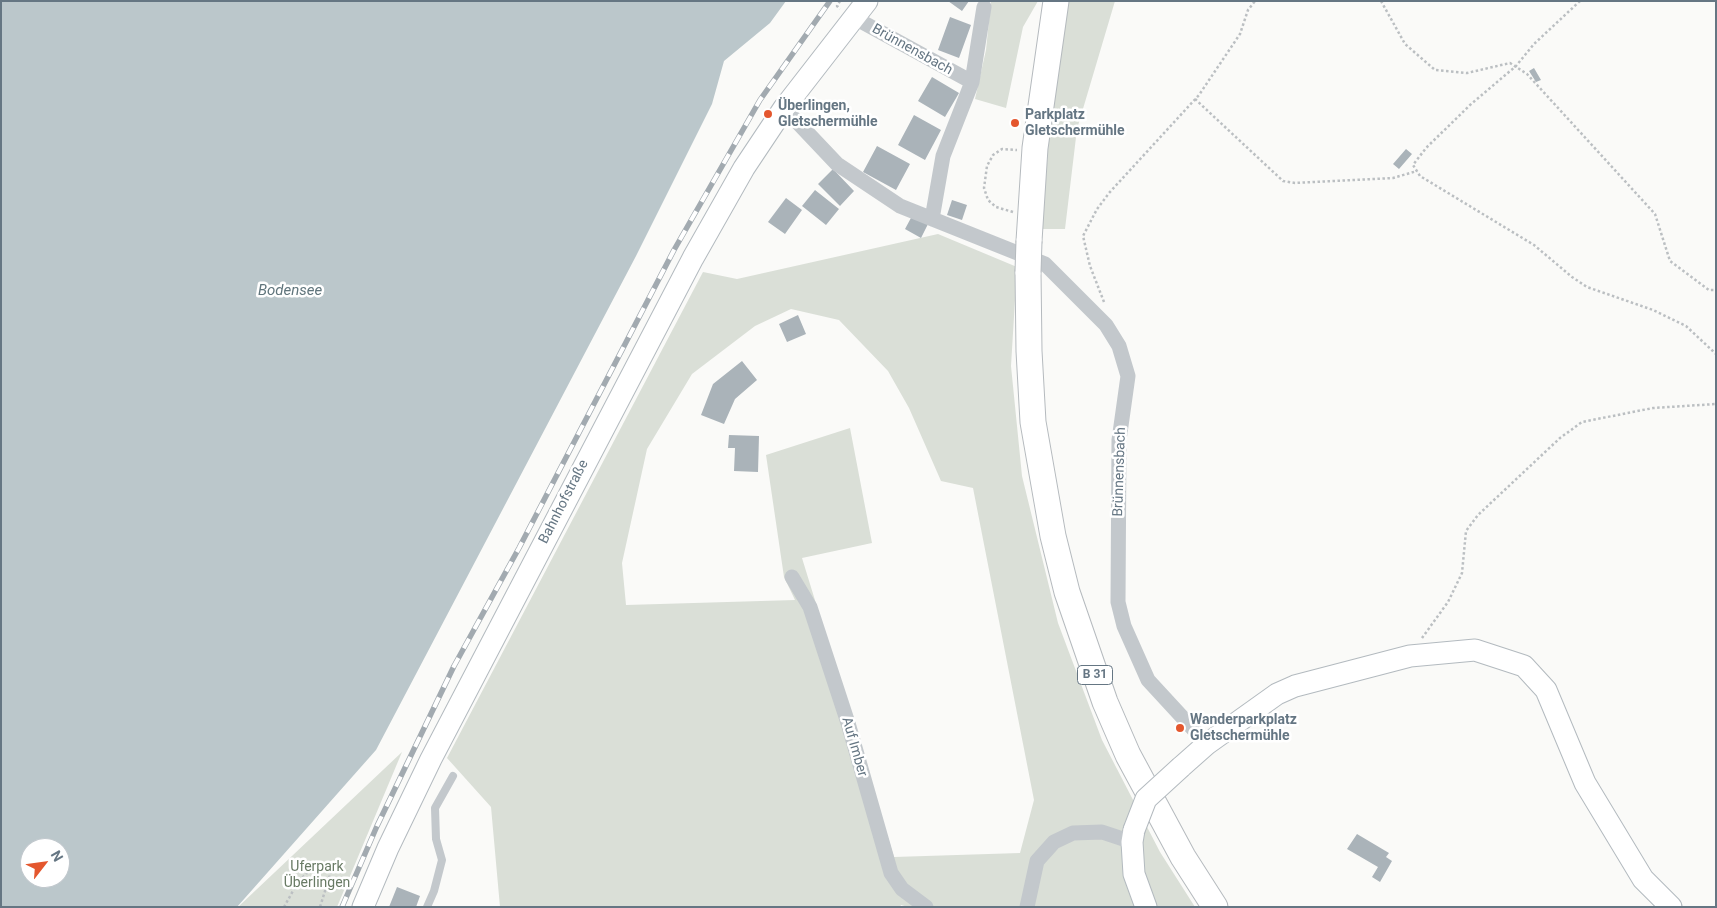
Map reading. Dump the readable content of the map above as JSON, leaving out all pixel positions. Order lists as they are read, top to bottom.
{
  "streets": {
    "main road": ["B 31"],
    "street": ["Brünnensbach", "Bahnhofstraße", "Auf Imber"]
  },
  "crossings": [
    ["Brünnensbach", "Bahnhofstraße"]
  ],
  "water": ["Bodensee"],
  "parks": ["Uferpark Überlingen"],
  "places": ["Überlingen, Gletschermühle", "Parkplatz Gletschermühle", "Wanderparkplatz Gletschermühle"],
  "north": "top right"
}
